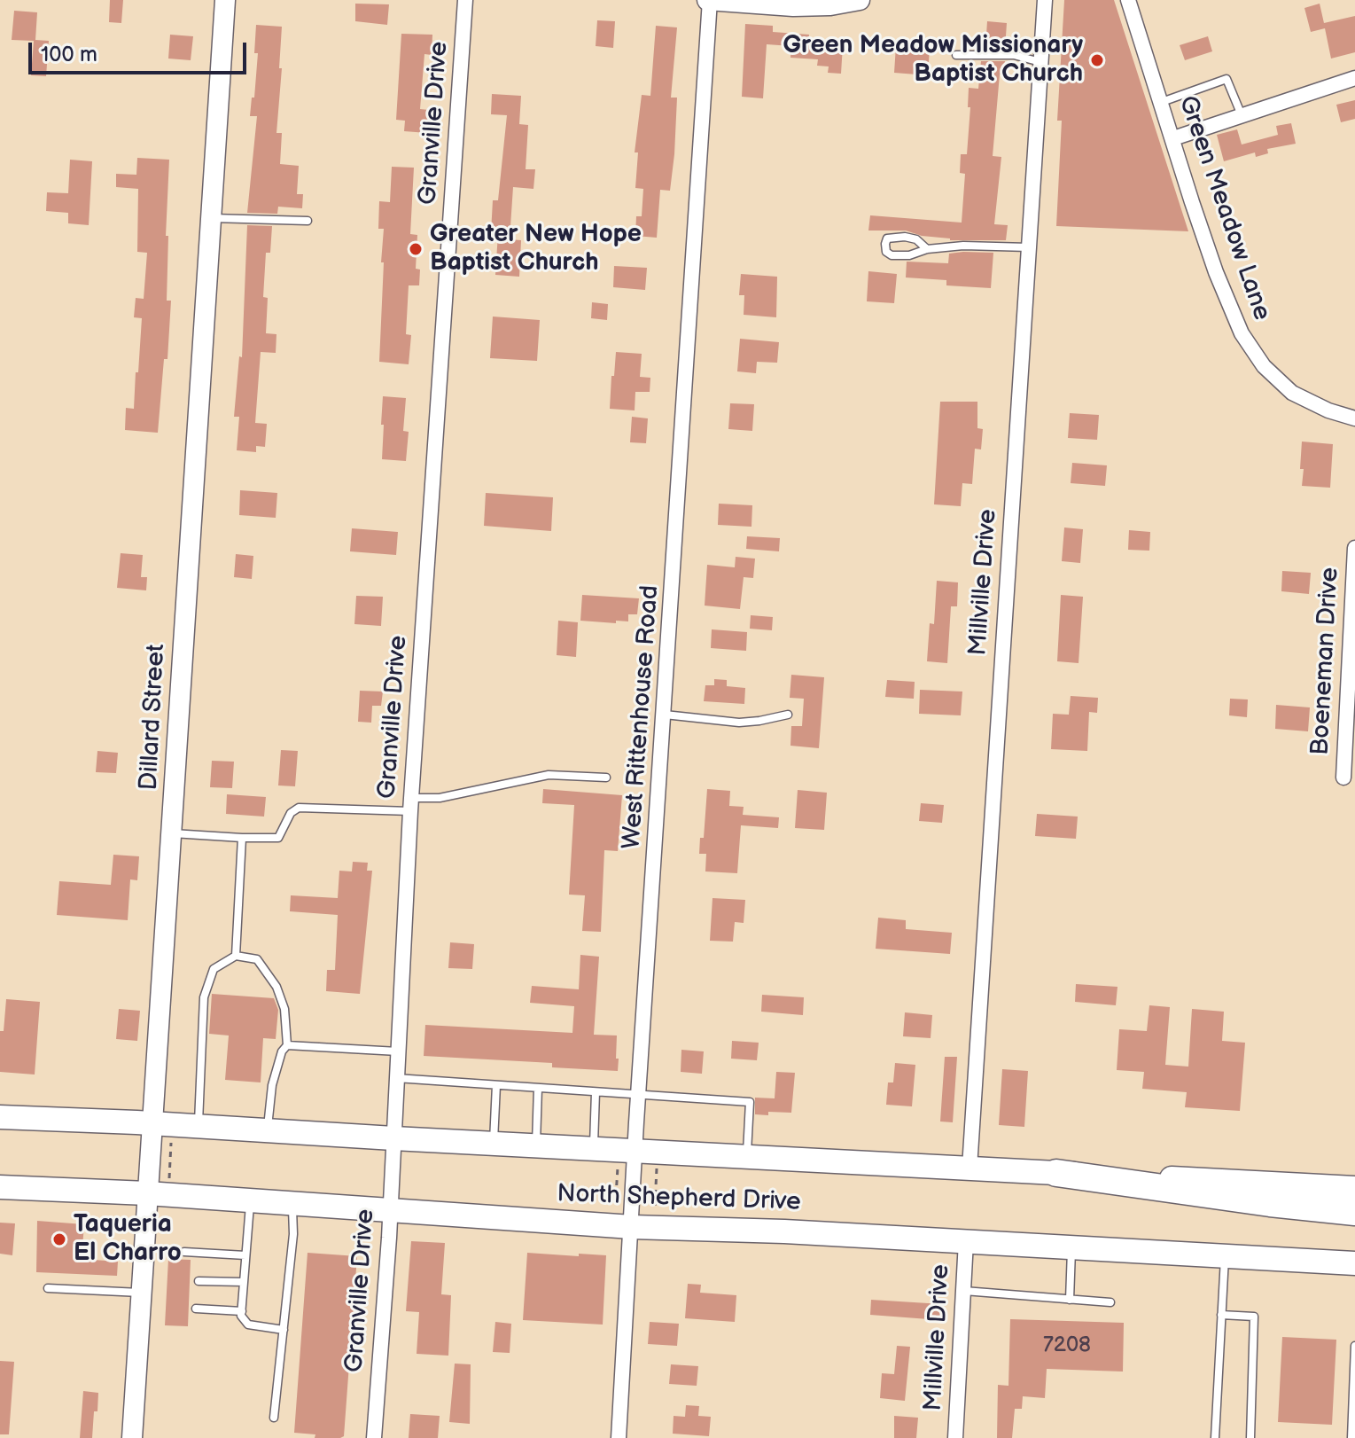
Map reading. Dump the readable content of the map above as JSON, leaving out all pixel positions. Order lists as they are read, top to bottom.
{
  "streets": {
    "main road": ["North Shepherd Drive"],
    "street": [
      "Granville Drive",
      "Green Meadow Lane",
      "Millville Drive",
      "Boeneman Drive",
      "Dillard Street",
      "West Rittenhouse Road"
    ]
  },
  "crossings": [
    ["Granville Drive", "North Shepherd Drive"],
    ["Millville Drive", "North Shepherd Drive"],
    ["Dillard Street", "North Shepherd Drive"],
    ["West Rittenhouse Road", "North Shepherd Drive"]
  ],
  "places": ["Green Meadow Missionary Baptist Church", "Greater New Hope Baptist Church", "Taqueria El Charro"],
  "house_numbers": ["7208"],
  "scale_bar": "100 m"
}
